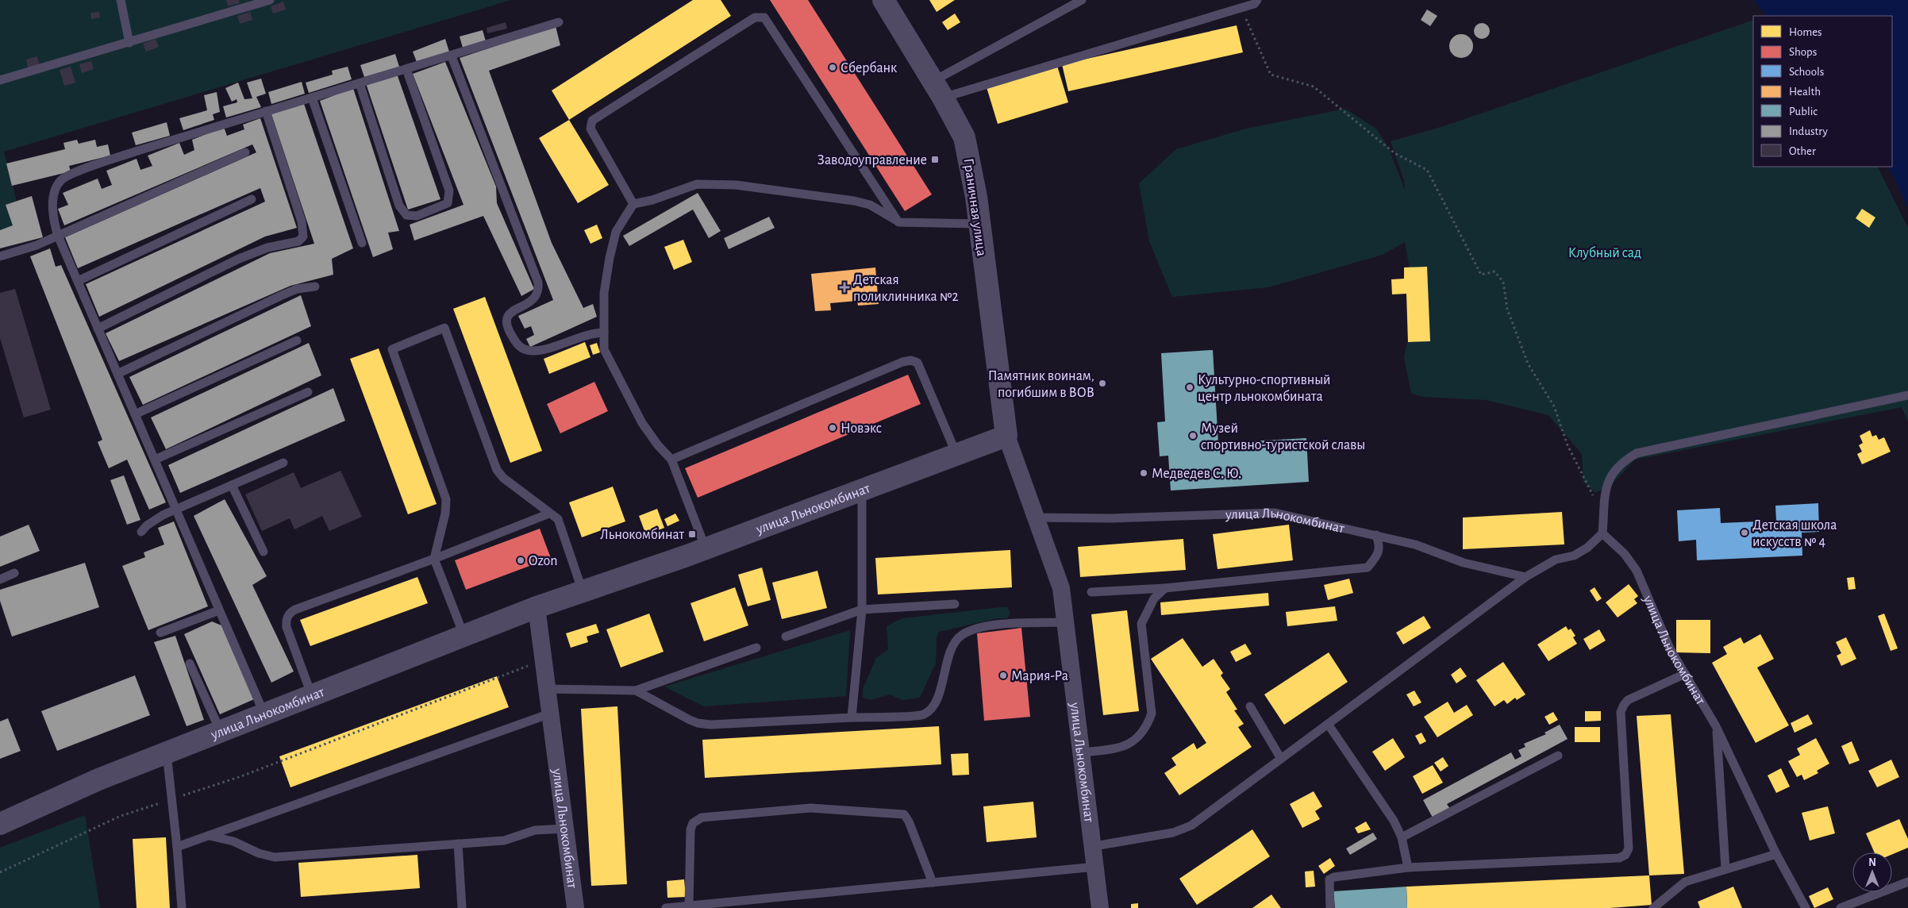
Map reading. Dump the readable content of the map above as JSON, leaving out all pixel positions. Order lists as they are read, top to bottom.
{
  "streets": {
    "street": ["Граничная улица", "улица Льнокомбинат"]
  },
  "crossings": [
    ["Граничная улица", "улица Льнокомбинат"]
  ],
  "parks": ["Клубный сад"],
  "places": {
    "other": [
      "Сбербанк",
      "Памятник воинам, погибшим в ВОВ",
      "Культурно-спортивный центр льнокомбината",
      "Новэкс",
      "Музей спортивно-туристской славы",
      "Медведев С. Ю.",
      "Детская школа искусств № 4",
      "Ozon",
      "Мария-Ра"
    ],
    "transit": ["Заводоуправление", "Льнокомбинат"],
    "health": ["Детская поликлинника №2"]
  },
  "legend": [
    "Homes",
    "Shops",
    "Schools",
    "Health",
    "Public",
    "Industry",
    "Other"
  ],
  "north": "top"
}
